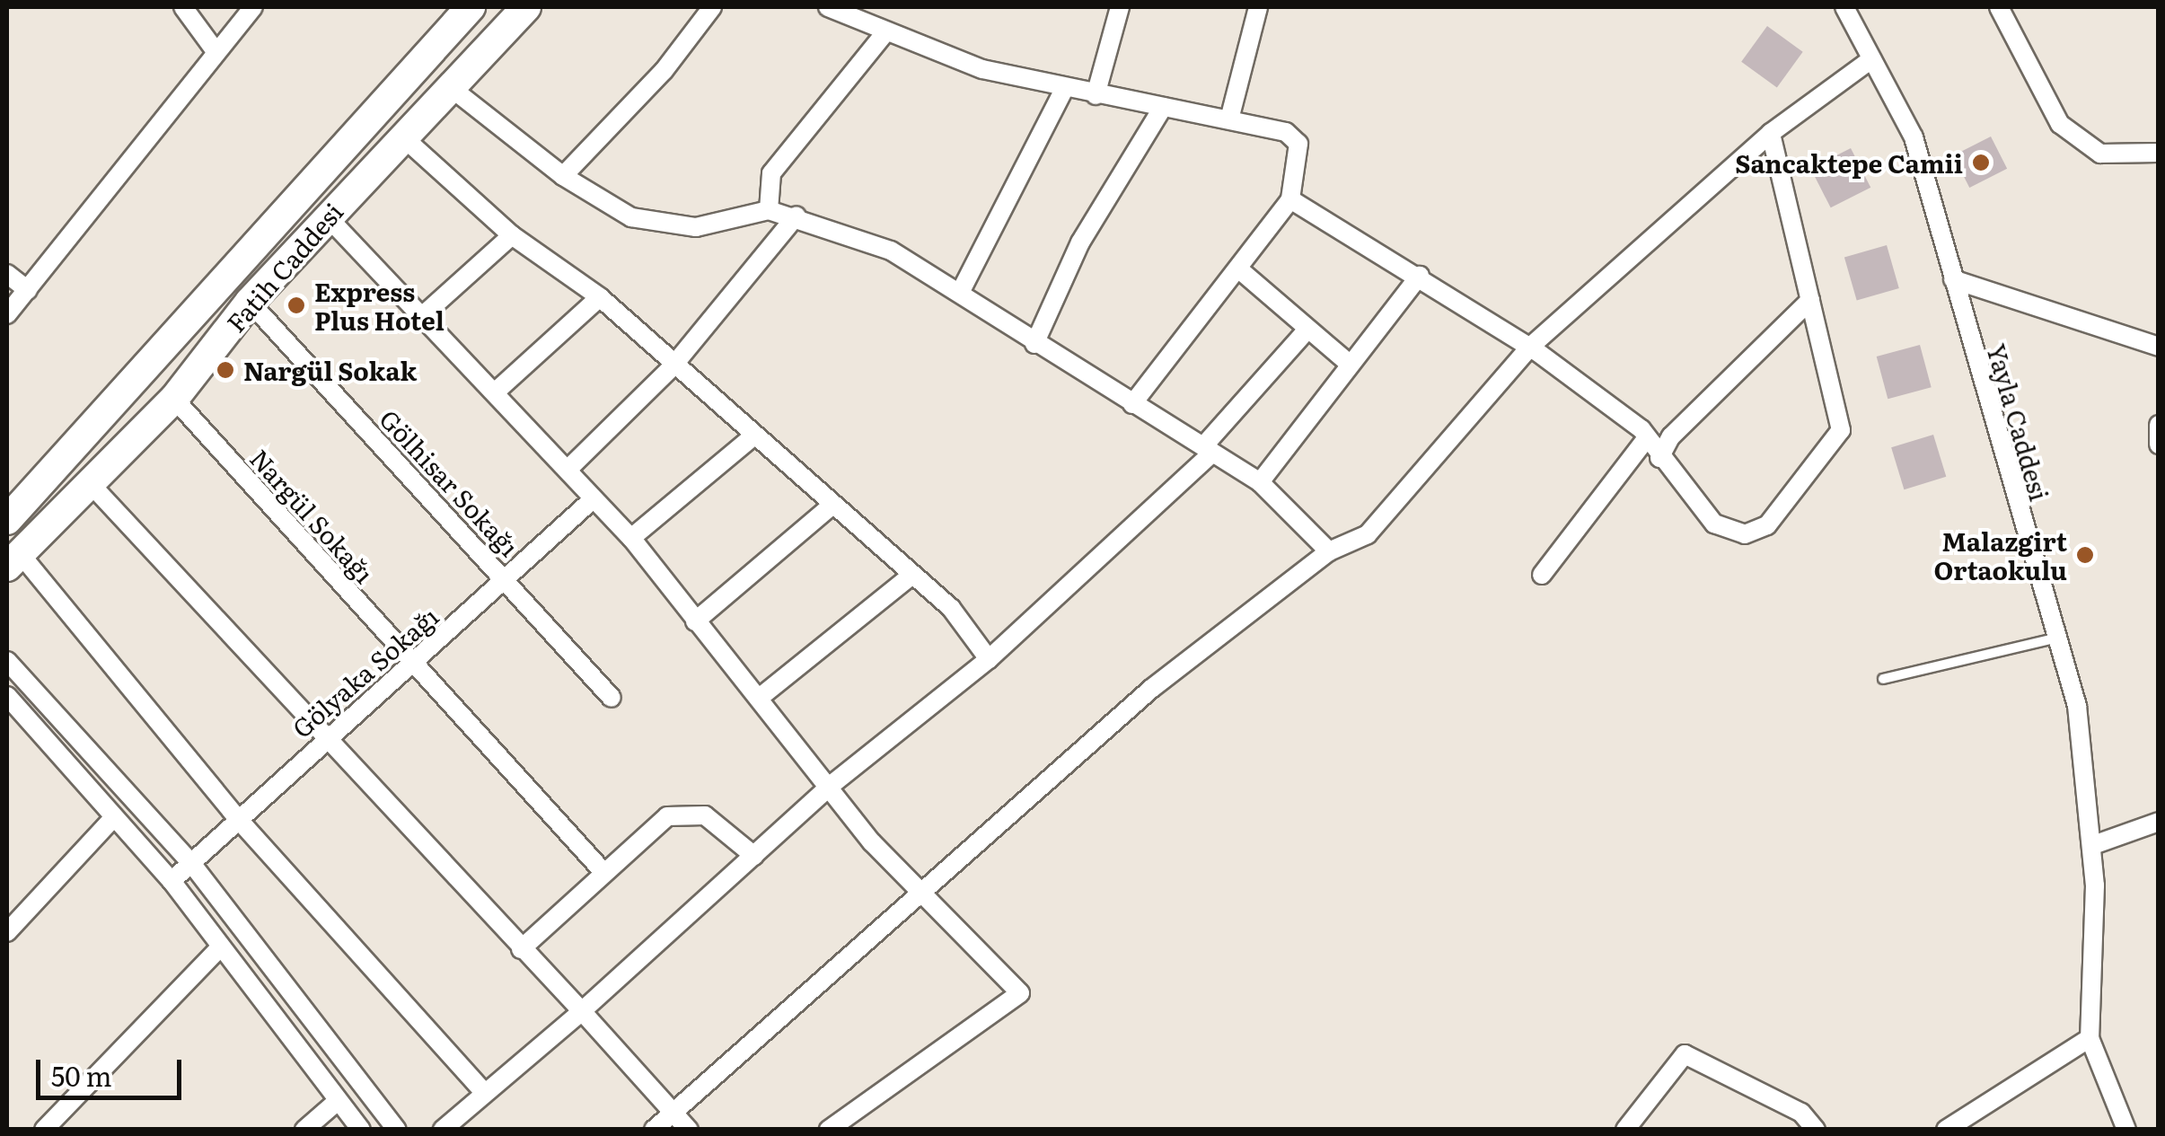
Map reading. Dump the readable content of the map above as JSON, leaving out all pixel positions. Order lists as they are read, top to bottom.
{
  "streets": {
    "main road": ["Fatih Caddesi"],
    "street": [
      "Yayla Caddesi",
      "Gölhisar Sokağı",
      "Nargül Sokağı",
      "Gölyaka Sokağı"
    ]
  },
  "crossings": [
    ["Fatih Caddesi", "Gölhisar Sokağı"],
    ["Fatih Caddesi", "Nargül Sokağı"],
    ["Gölhisar Sokağı", "Gölyaka Sokağı"],
    ["Nargül Sokağı", "Gölyaka Sokağı"]
  ],
  "places": [
    "Sancaktepe Camii",
    "Express Plus Hotel",
    "Nargül Sokak",
    "Malazgirt Ortaokulu"
  ],
  "scale_bar": "50 m"
}
